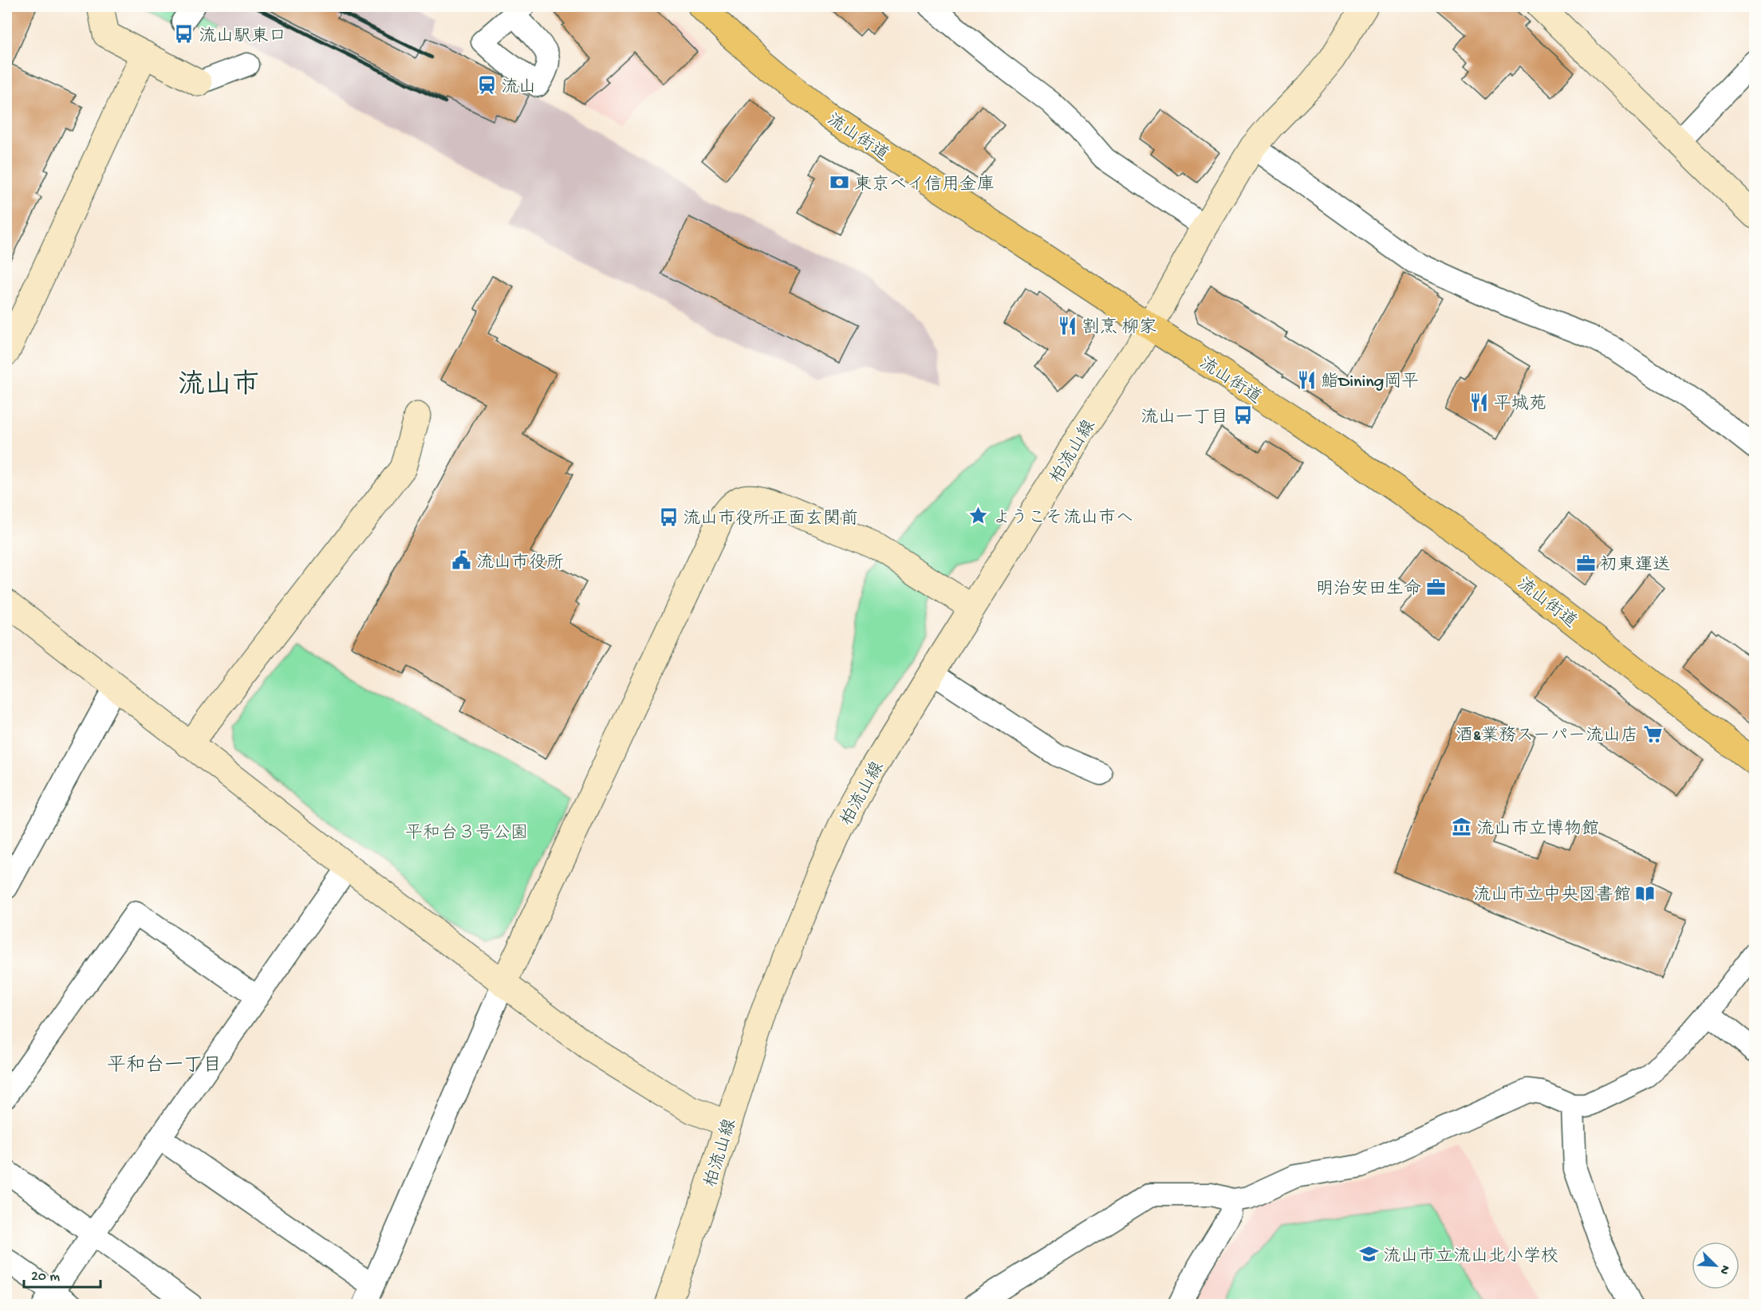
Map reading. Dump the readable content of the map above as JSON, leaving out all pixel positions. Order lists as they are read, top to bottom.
{
  "streets": {
    "main road": ["流山街道"],
    "street": ["柏流山線"]
  },
  "crossings": [
    ["流山街道", "柏流山線"]
  ],
  "districts": ["流山市", "平和台一丁目"],
  "parks": ["平和台３号公園"],
  "places": {
    "bus stop": ["流山駅東口", "流山一丁目", "流山市役所正面玄関前"],
    "station": ["流山"],
    "bank": ["東京ベイ信用金庫"],
    "restaurant": ["割烹 柳家", "鮨Dining岡平", "平城苑"],
    "place": ["ようこそ流山市へ"],
    "public building": ["流山市役所"],
    "office": ["初東運送", "明治安田生命"],
    "supermarket": ["酒&業務スーパー流山店"],
    "museum": ["流山市立博物館"],
    "library": ["流山市立中央図書館"],
    "school or university": ["流山市立流山北小学校"]
  },
  "scale_bar": "20 m",
  "north": "bottom right"
}
